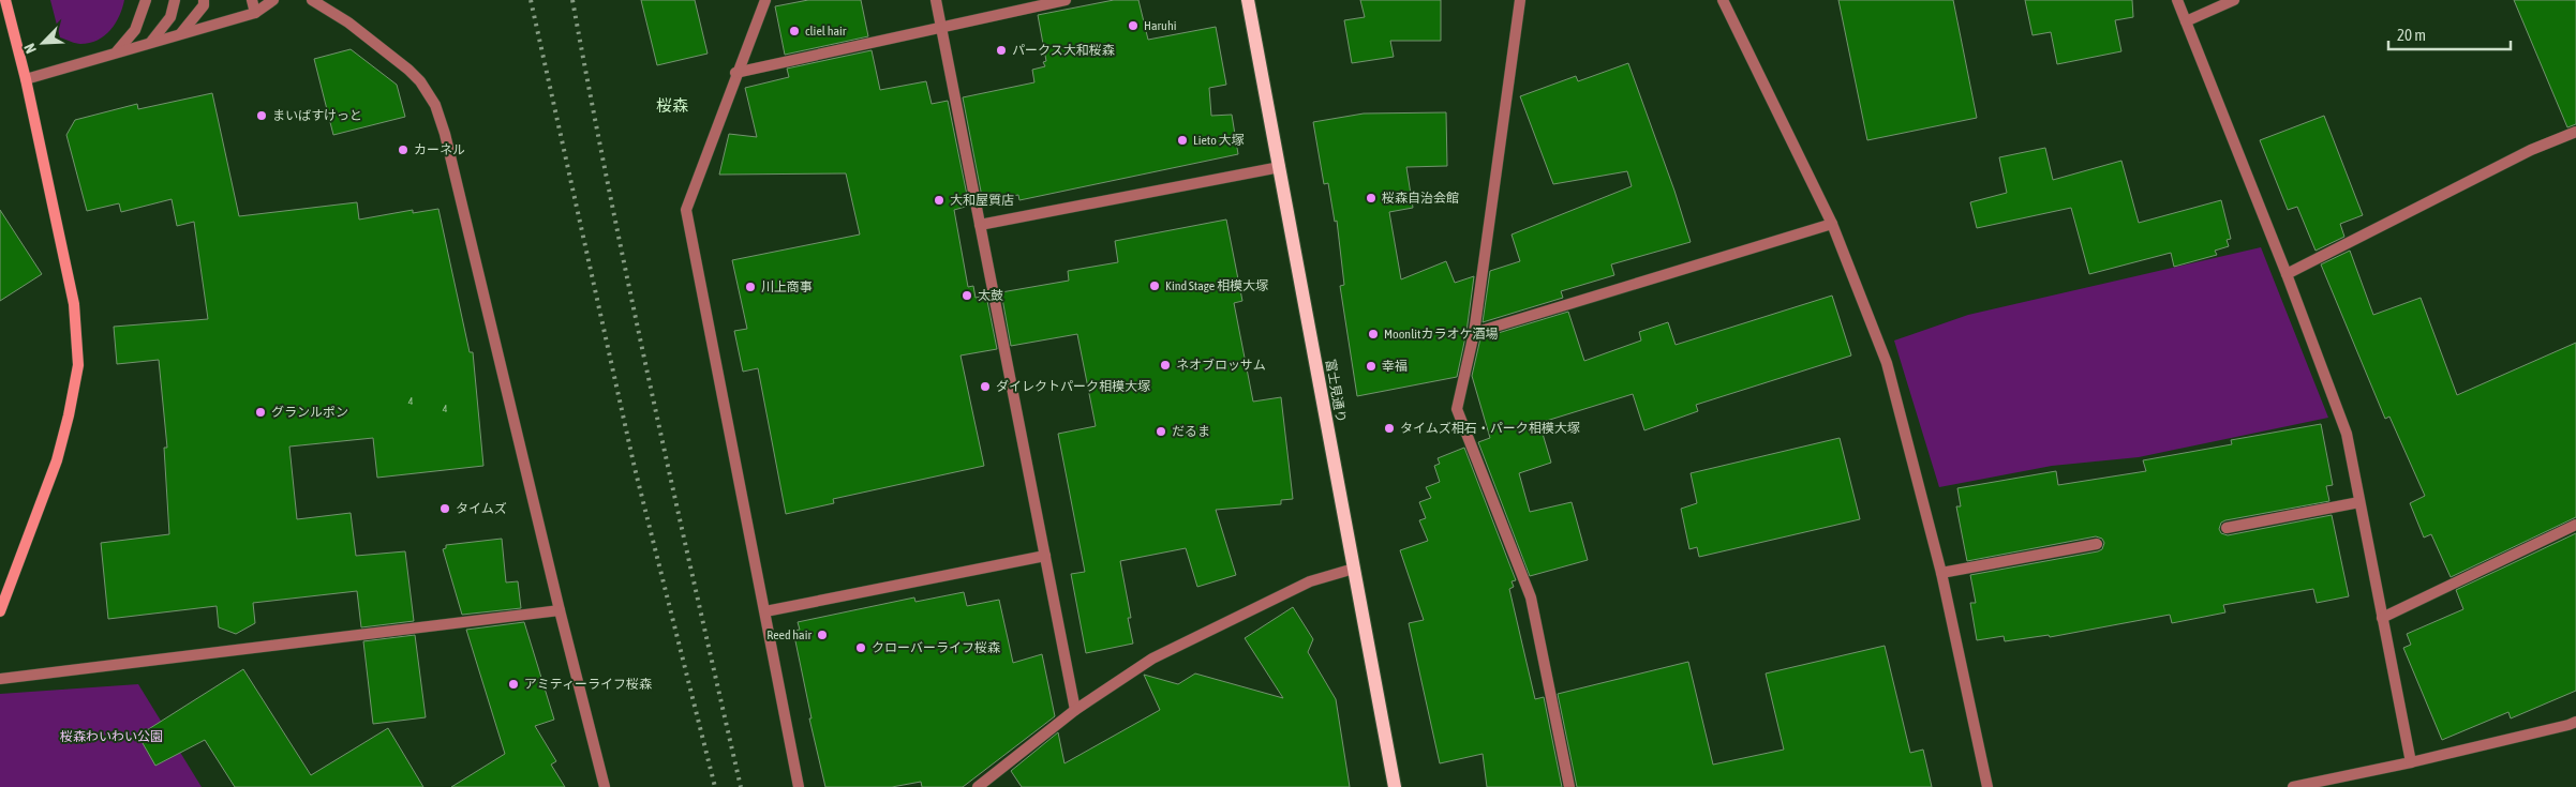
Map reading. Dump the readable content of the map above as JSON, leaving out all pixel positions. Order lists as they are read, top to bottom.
{
  "streets": {
    "main road": ["富士見通り"]
  },
  "districts": ["桜森"],
  "parks": ["桜森わいわい公園"],
  "places": [
    "Haruhi",
    "cliel hair",
    "パークス大和桜森",
    "まいばすけっと",
    "Lieto 大塚",
    "カーネル",
    "桜森自治会館",
    "大和屋質店",
    "Kind Stage 相模大塚",
    "川上商事",
    "太鼓",
    "Moonlitカラオケ酒場",
    "ネオブロッサム",
    "幸福",
    "ダイレクトパーク相模大塚",
    "グランルポン",
    "タイムズ相石・パーク相模大塚",
    "だるま",
    "タイムズ",
    "Reed hair",
    "クローバーライフ桜森",
    "アミティーライフ桜森"
  ],
  "house_numbers": ["4", "4"],
  "scale_bar": "20 m",
  "north": "bottom left"
}
